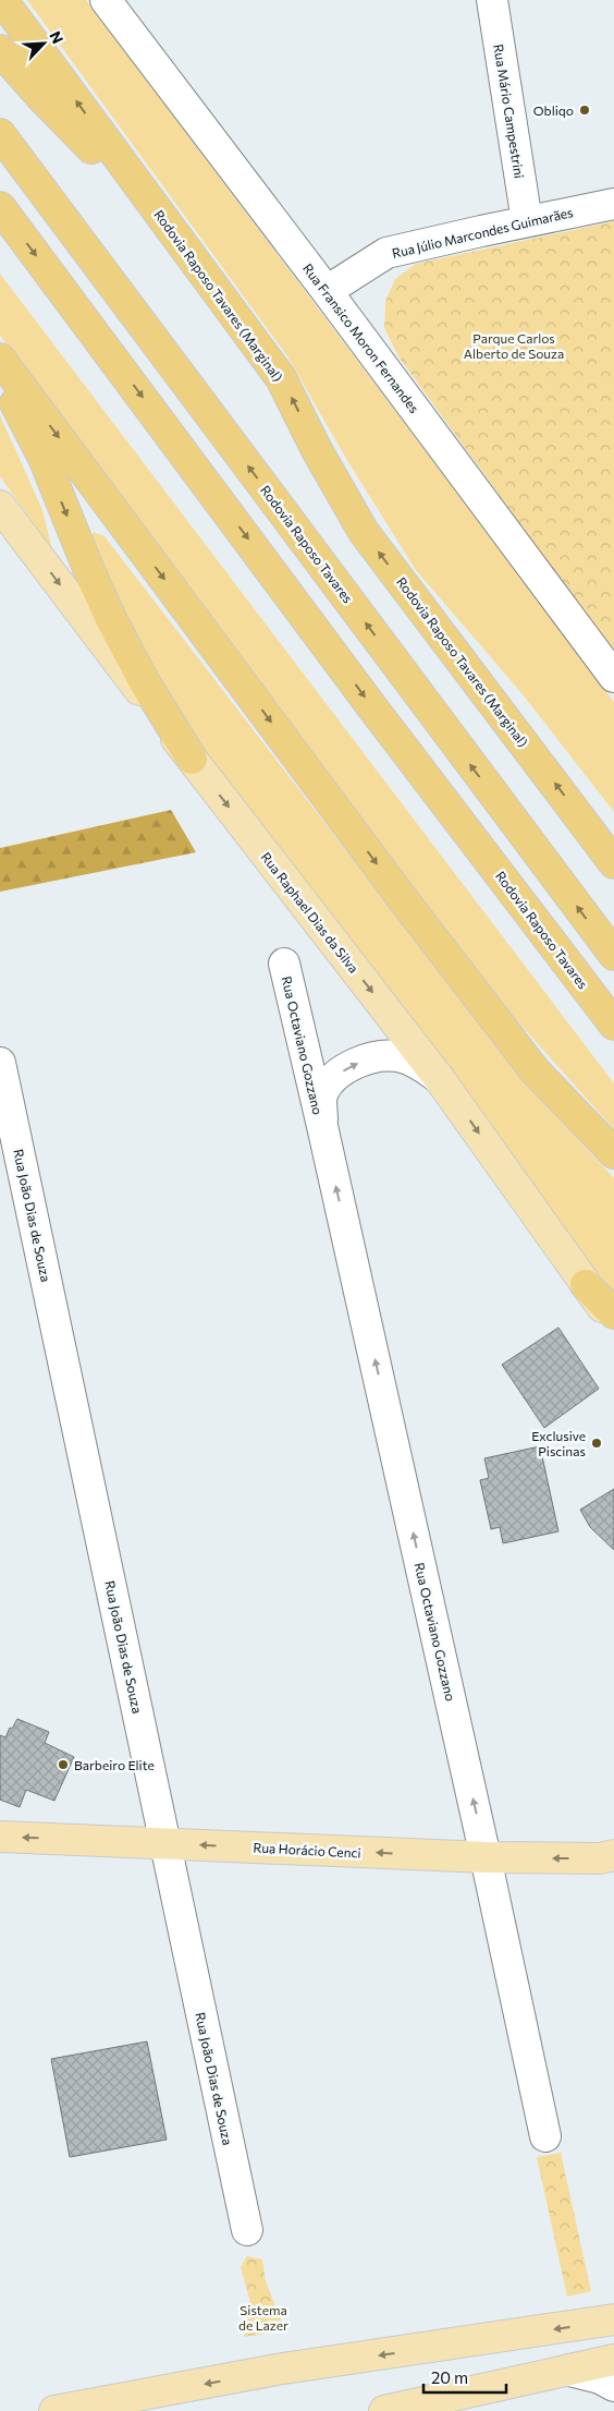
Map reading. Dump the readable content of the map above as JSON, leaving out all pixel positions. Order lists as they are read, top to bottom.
{
  "streets": {
    "highway": ["Rodovia Raposo Tavares (Marginal)", "Rodovia Raposo Tavares"],
    "main road": ["Rua Raphael Dias da Silva", "Rua Horácio Cenci"],
    "street": [
      "Rua Mário Campestrini",
      "Rua Júlio Marcondes Guimarães",
      "Rua Fransico Moron Fernandes",
      "Rua Octaviano Gozzano",
      "Rua João Dias de Souza"
    ]
  },
  "crossings": [
    ["Rua Mário Campestrini", "Rua Júlio Marcondes Guimarães"],
    ["Rua Júlio Marcondes Guimarães", "Rua Fransico Moron Fernandes"],
    ["Rua Raphael Dias da Silva", "Rua Octaviano Gozzano"],
    ["Rua Octaviano Gozzano", "Rua Horácio Cenci"],
    ["Rua João Dias de Souza", "Rua Horácio Cenci"]
  ],
  "one_way": ["Rua Raphael Dias da Silva", "Rua Octaviano Gozzano", "Rua Horácio Cenci"],
  "parks": ["Parque Carlos Alberto de Souza", "Sistema de Lazer"],
  "places": ["Obliqo", "Exclusive Piscinas", "Barbeiro Elite"],
  "scale_bar": "20 m",
  "north": "top right"
}
